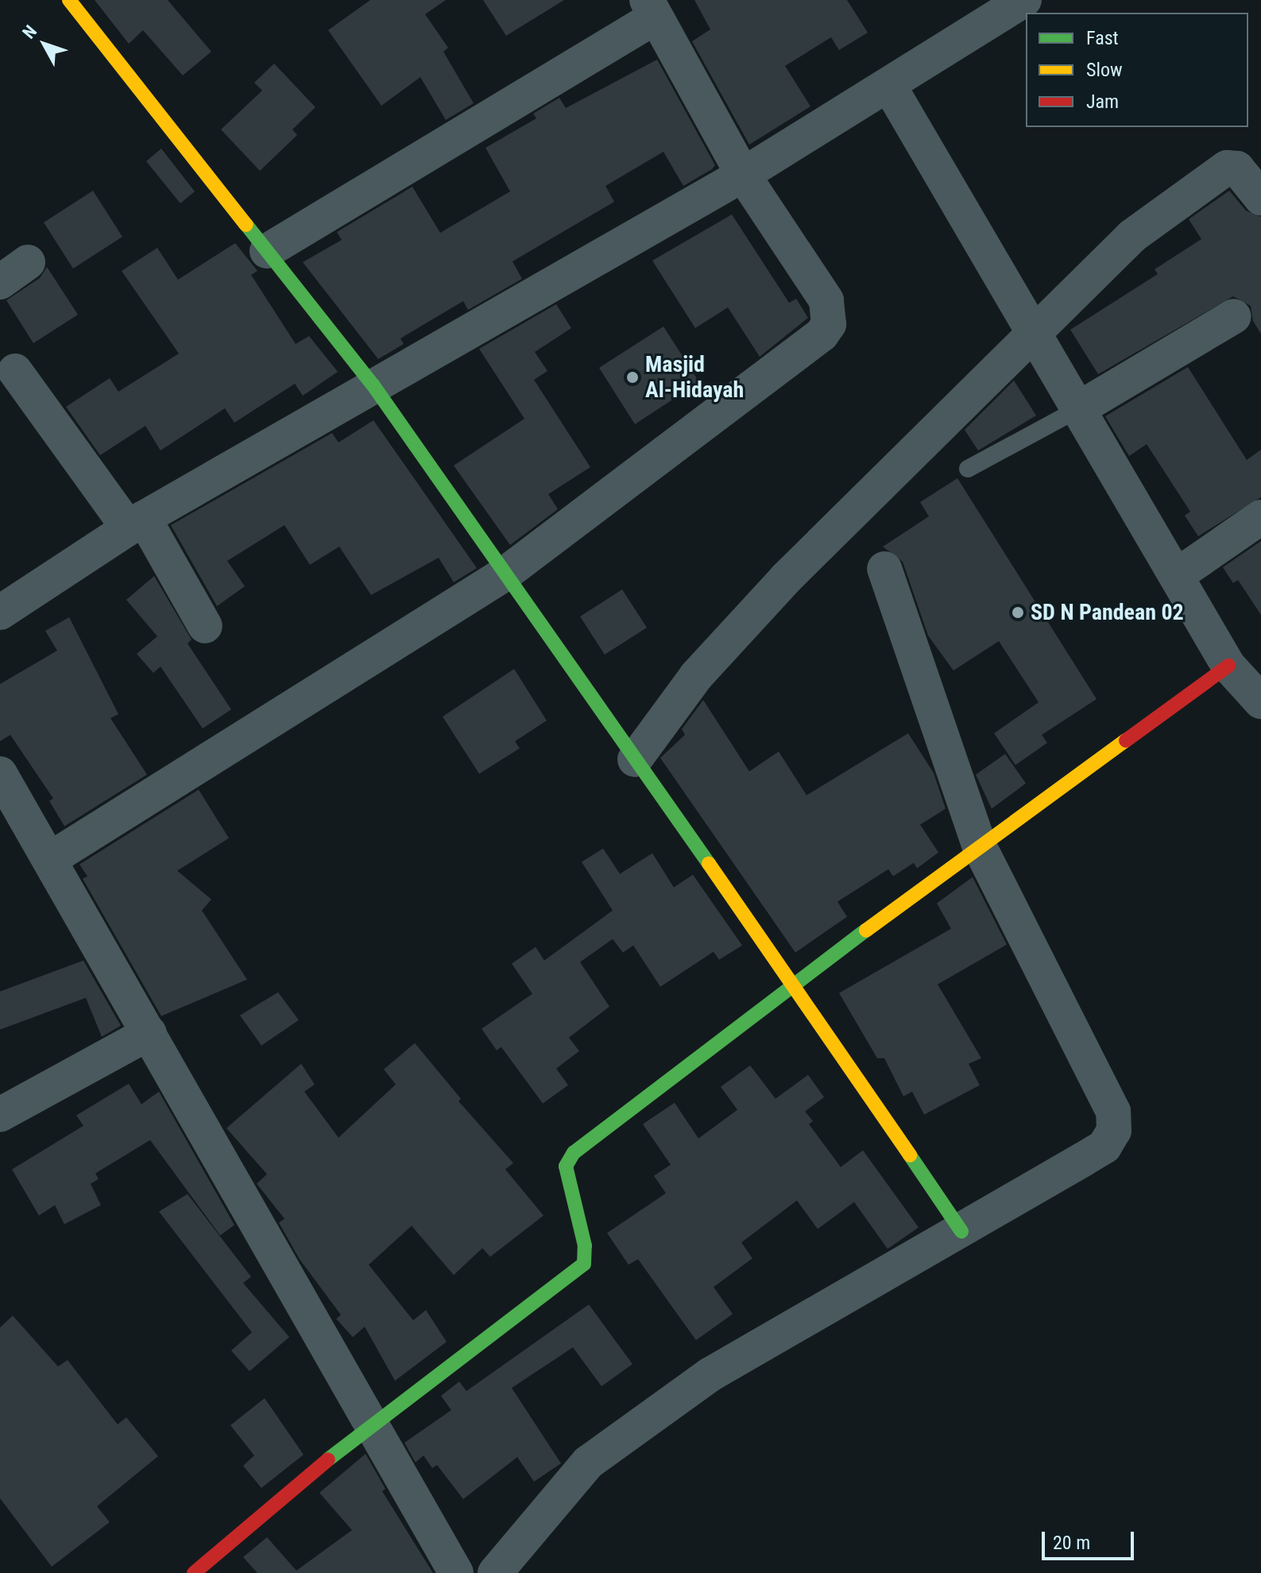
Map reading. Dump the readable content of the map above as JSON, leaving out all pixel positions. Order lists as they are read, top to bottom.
{
  "places": ["Masjid Al-Hidayah", "SD N Pandean 02"],
  "legend": ["Fast", "Slow", "Jam"],
  "scale_bar": "20 m",
  "north": "top left"
}
